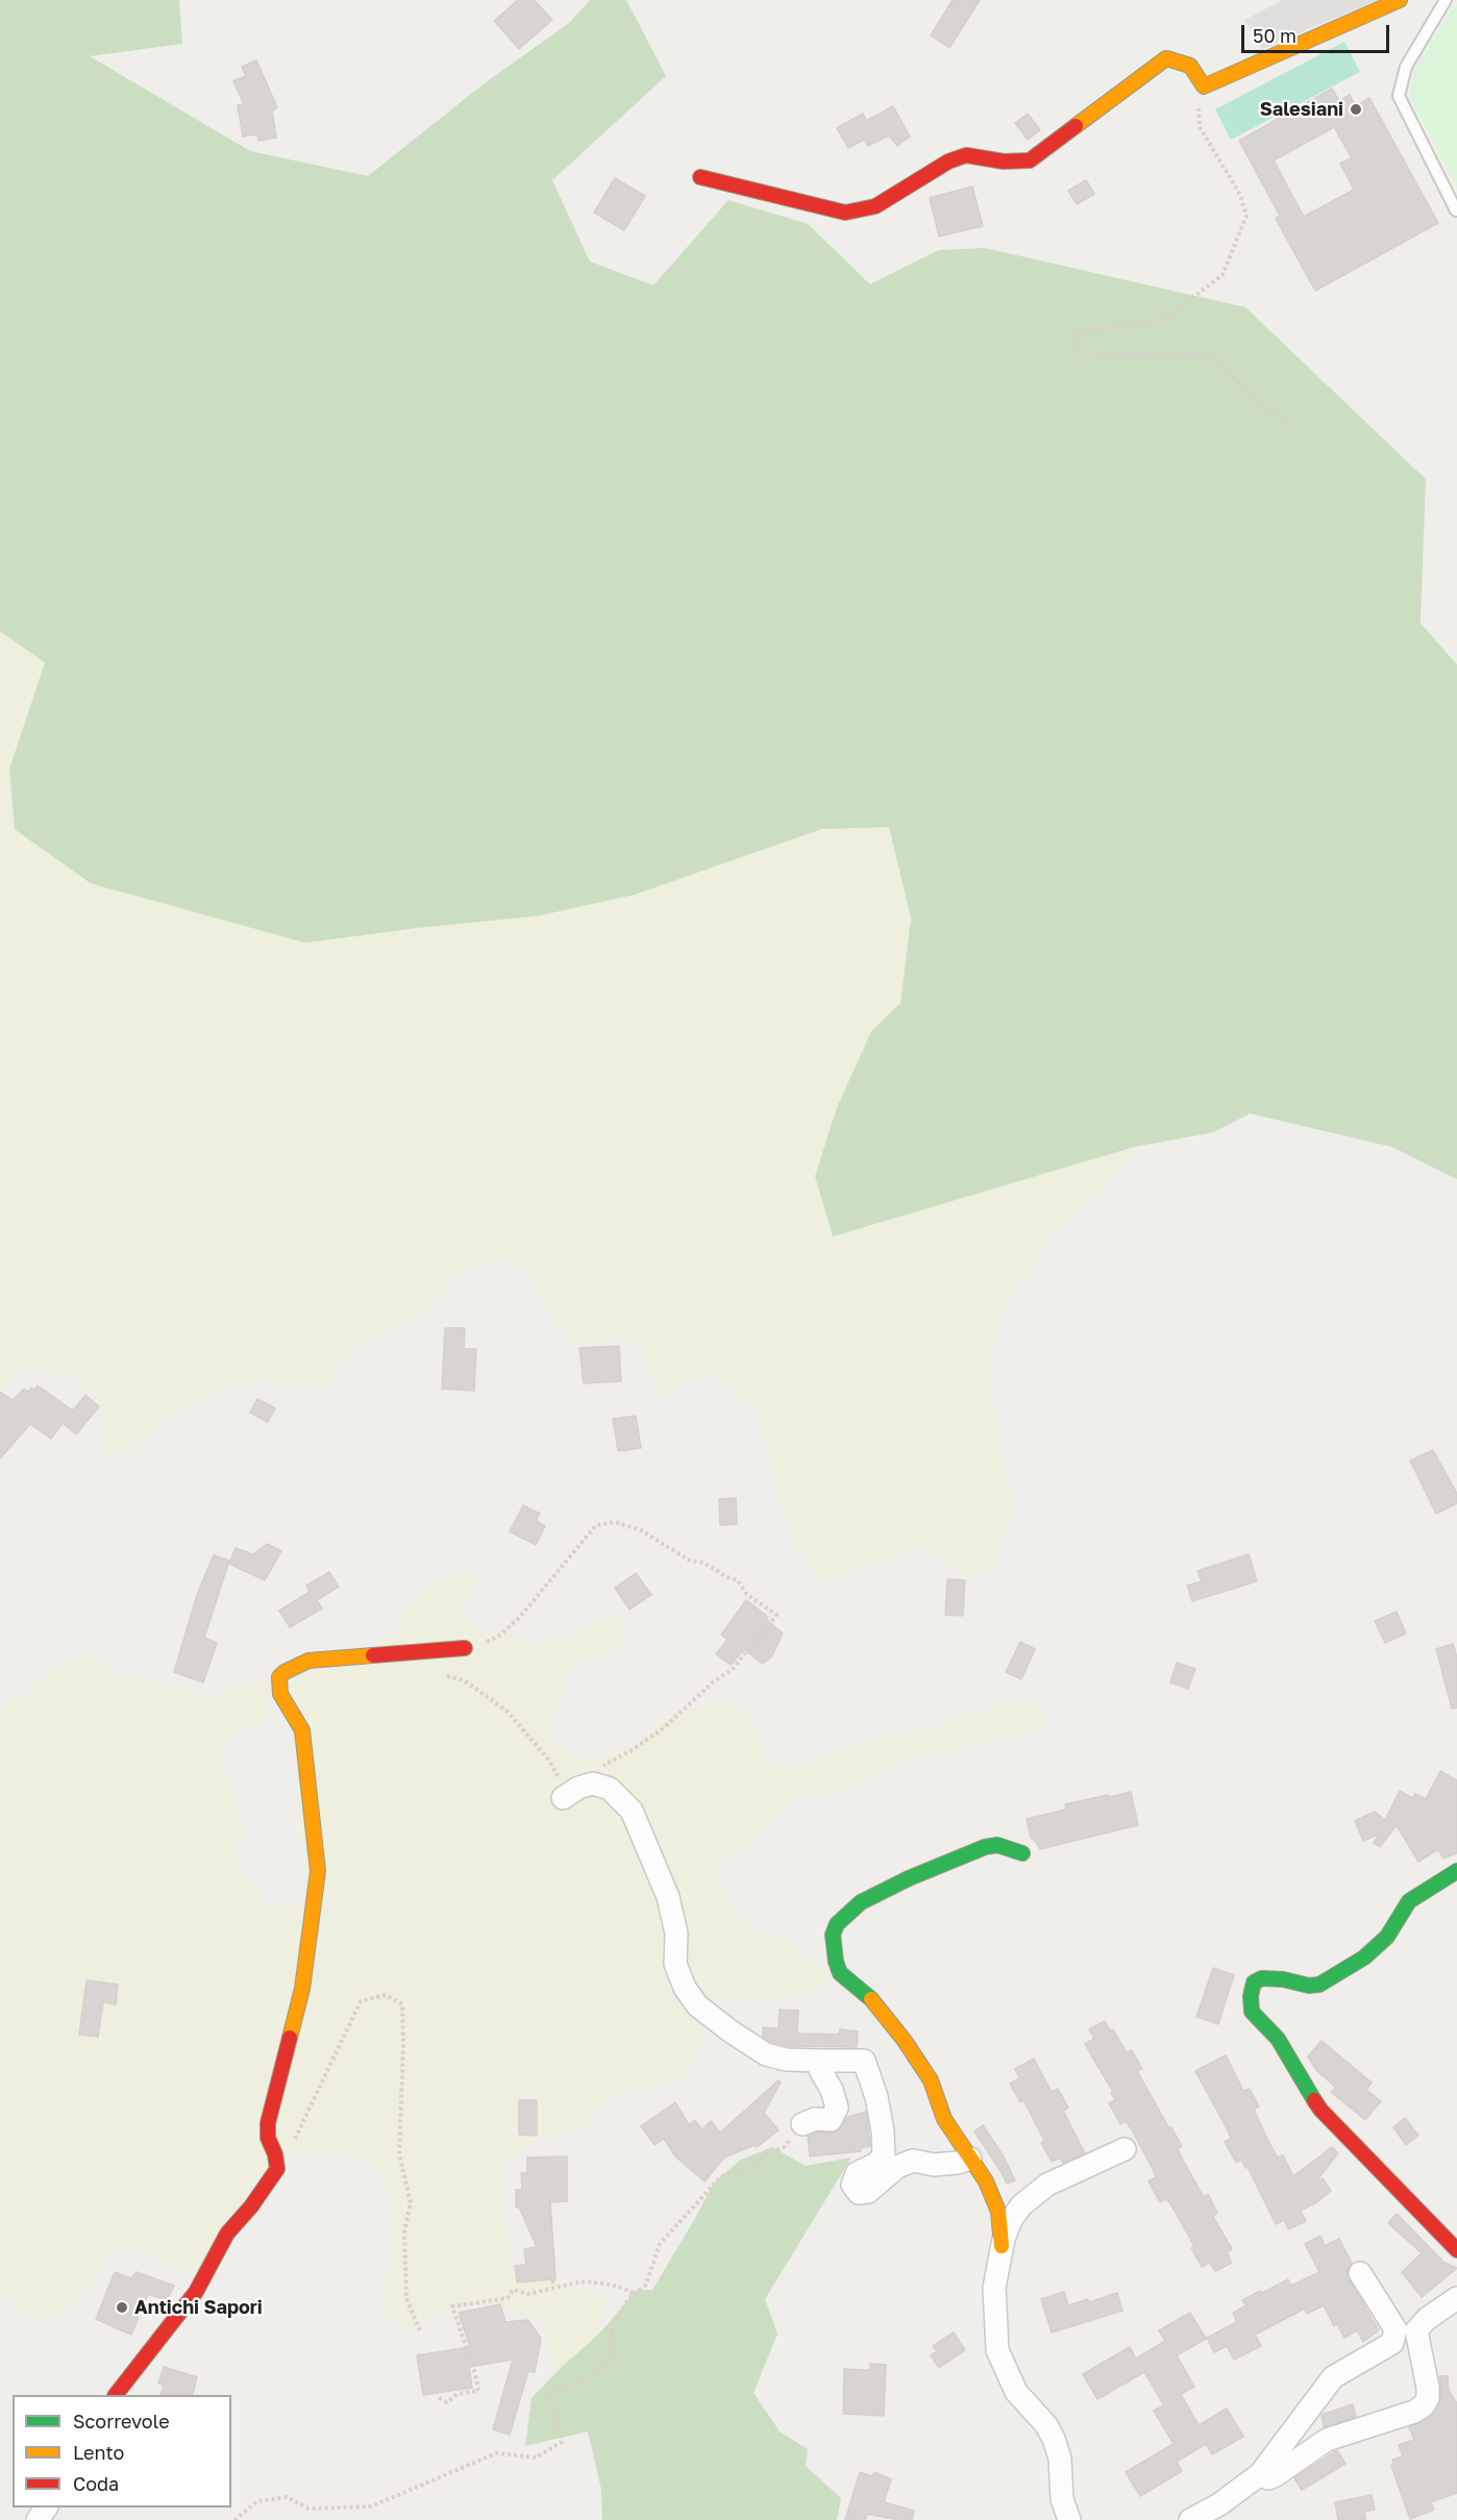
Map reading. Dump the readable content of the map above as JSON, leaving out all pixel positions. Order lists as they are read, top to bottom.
{
  "places": ["Salesiani", "Antichi Sapori"],
  "legend": ["Scorrevole", "Lento", "Coda"],
  "scale_bar": "50 m"
}
